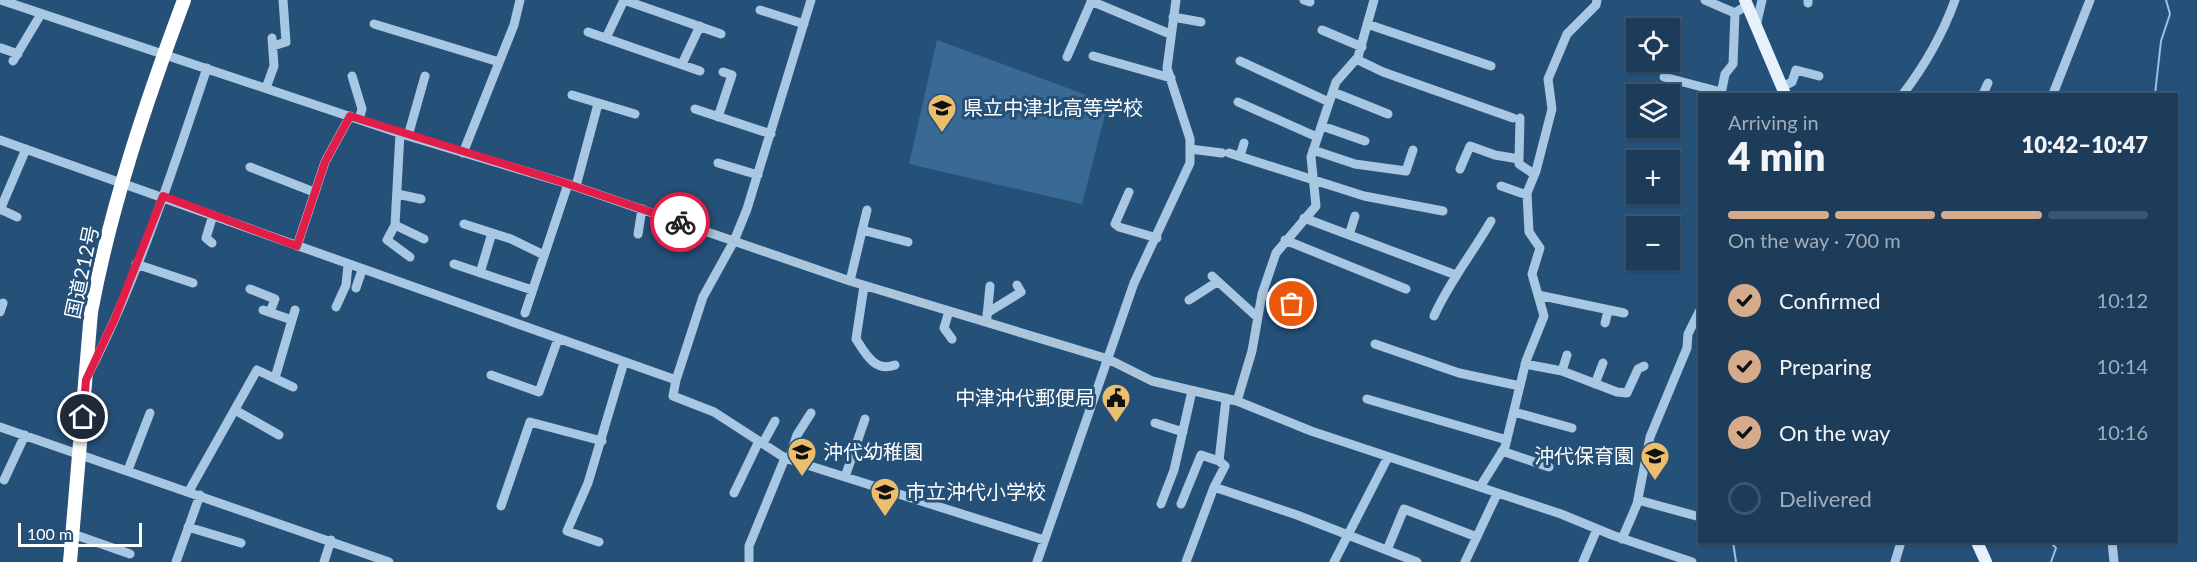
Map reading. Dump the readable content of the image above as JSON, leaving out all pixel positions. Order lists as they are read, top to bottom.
{
  "streets": {
    "highway": ["国道212号"]
  },
  "places": {
    "school or university": [
      "県立中津北高等学校",
      "沖代幼稚園",
      "沖代保育園",
      "市立沖代小学校"
    ],
    "public building": ["中津沖代郵便局"]
  },
  "scale_bar": "100 m",
  "page": {
    "map_buttons": ["+", "−"],
    "heading": ["4 min", "Arriving in", "10:42–10:47"],
    "bar": "On the way · 700 m",
    "list": [
      ["Confirmed", "10:12"],
      ["Preparing", "10:14"],
      ["On the way", "10:16"],
      "Delivered"
    ],
    "scale": "100 m"
  }
}
